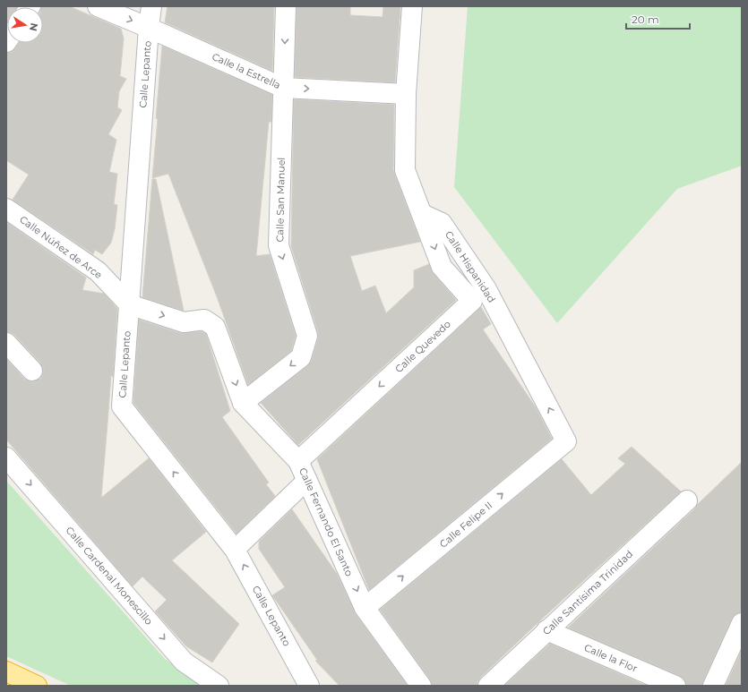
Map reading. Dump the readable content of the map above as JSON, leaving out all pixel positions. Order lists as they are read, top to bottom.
{
  "streets": {
    "street": [
      "Calle la Estrella",
      "Calle Lepanto",
      "Calle San Manuel",
      "Calle Núñez de Arce",
      "Calle Hispanidad",
      "Calle Quevedo",
      "Calle Fernando El Santo",
      "Calle Felipe II",
      "Calle Cardenal Monescillo",
      "Calle Santísima Trinidad",
      "Calle la Flor"
    ]
  },
  "crossings": [
    ["Calle la Estrella", "Calle Lepanto"],
    ["Calle la Estrella", "Calle San Manuel"],
    ["Calle Lepanto", "Calle Núñez de Arce"],
    ["Calle Lepanto", "Calle Fernando El Santo"],
    ["Calle San Manuel", "Calle Fernando El Santo"],
    ["Calle Núñez de Arce", "Calle Fernando El Santo"],
    ["Calle Hispanidad", "Calle Quevedo"],
    ["Calle Hispanidad", "Calle Felipe II"],
    ["Calle Quevedo", "Calle Fernando El Santo"],
    ["Calle Fernando El Santo", "Calle Felipe II"],
    ["Calle Santísima Trinidad", "Calle la Flor"]
  ],
  "one_way": [
    "Calle la Estrella",
    "Calle Lepanto",
    "Calle Hispanidad",
    "Calle Quevedo",
    "Calle Fernando El Santo",
    "Calle Felipe II",
    "Calle Cardenal Monescillo"
  ],
  "scale_bar": "20 m",
  "north": "right"
}
